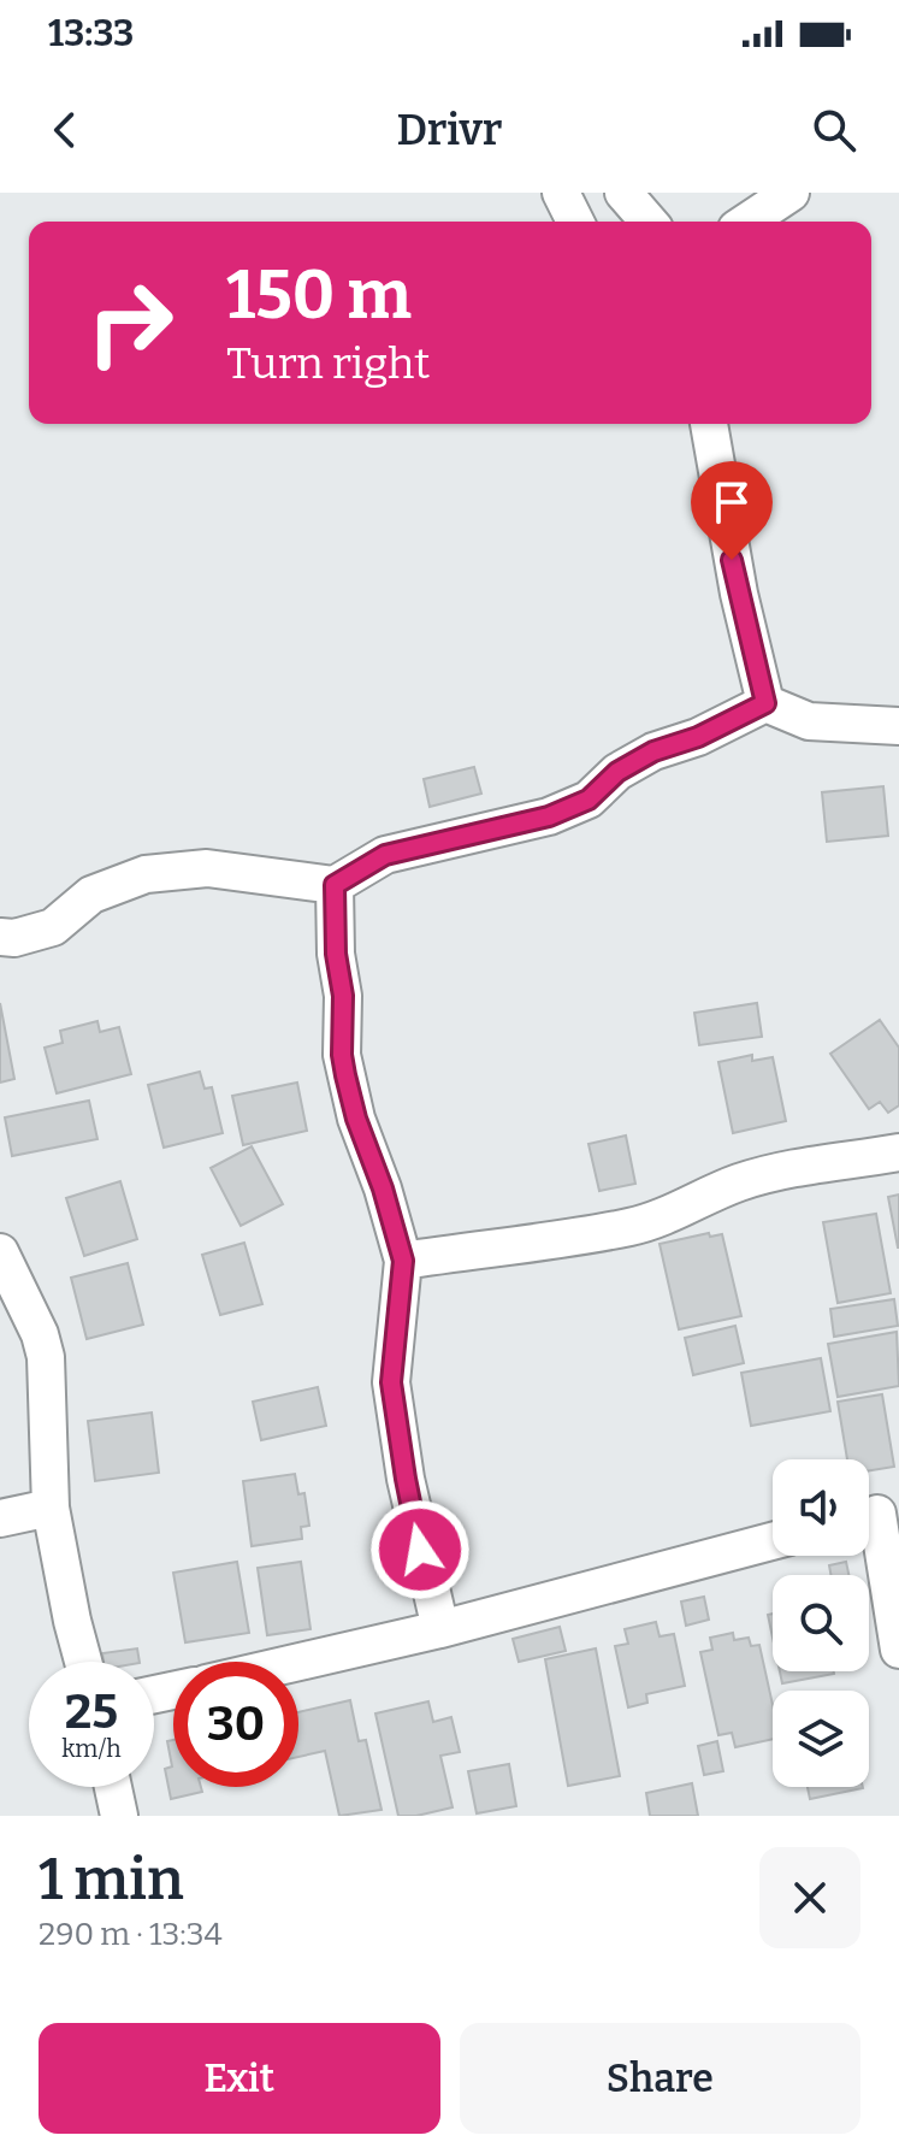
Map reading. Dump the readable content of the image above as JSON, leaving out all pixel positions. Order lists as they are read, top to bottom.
{
  "page": {
    "status": "13:33",
    "header": "Drivr",
    "turn": ["150 m", "Turn right"],
    "speed": "25 km/h",
    "limit": "30",
    "heading": ["1 min", "290 m · 13:34"],
    "buttons": ["Exit", "Share"]
  }
}
